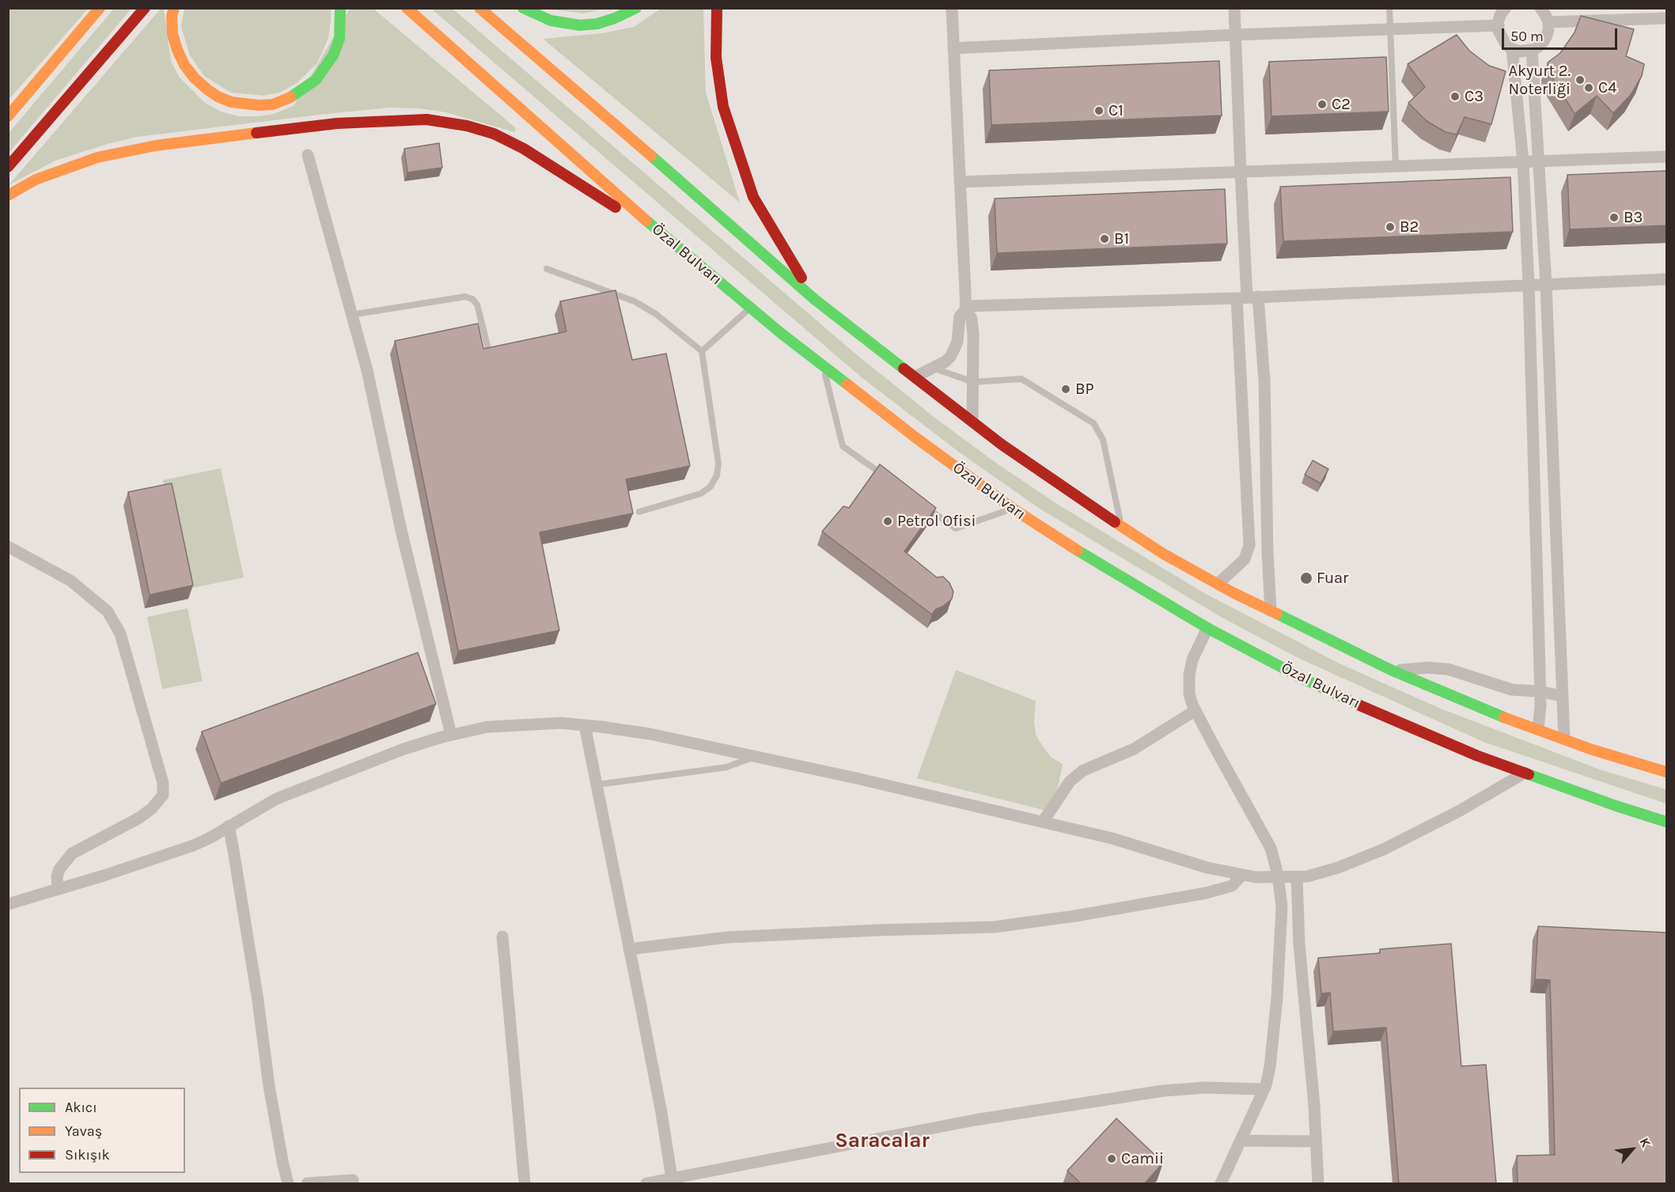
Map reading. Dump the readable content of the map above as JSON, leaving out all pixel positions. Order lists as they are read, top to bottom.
{
  "streets": {
    "highway": ["Özal Bulvarı"]
  },
  "districts": ["Saracalar"],
  "places": [
    "Akyurt 2. Noterliği",
    "C4",
    "C3",
    "C2",
    "C1",
    "B3",
    "B2",
    "B1",
    "BP",
    "Petrol Ofisi",
    "Fuar",
    "Camii"
  ],
  "legend": ["Akıcı", "Yavaş", "Sıkışık"],
  "scale_bar": "50 m",
  "north": "top right"
}
